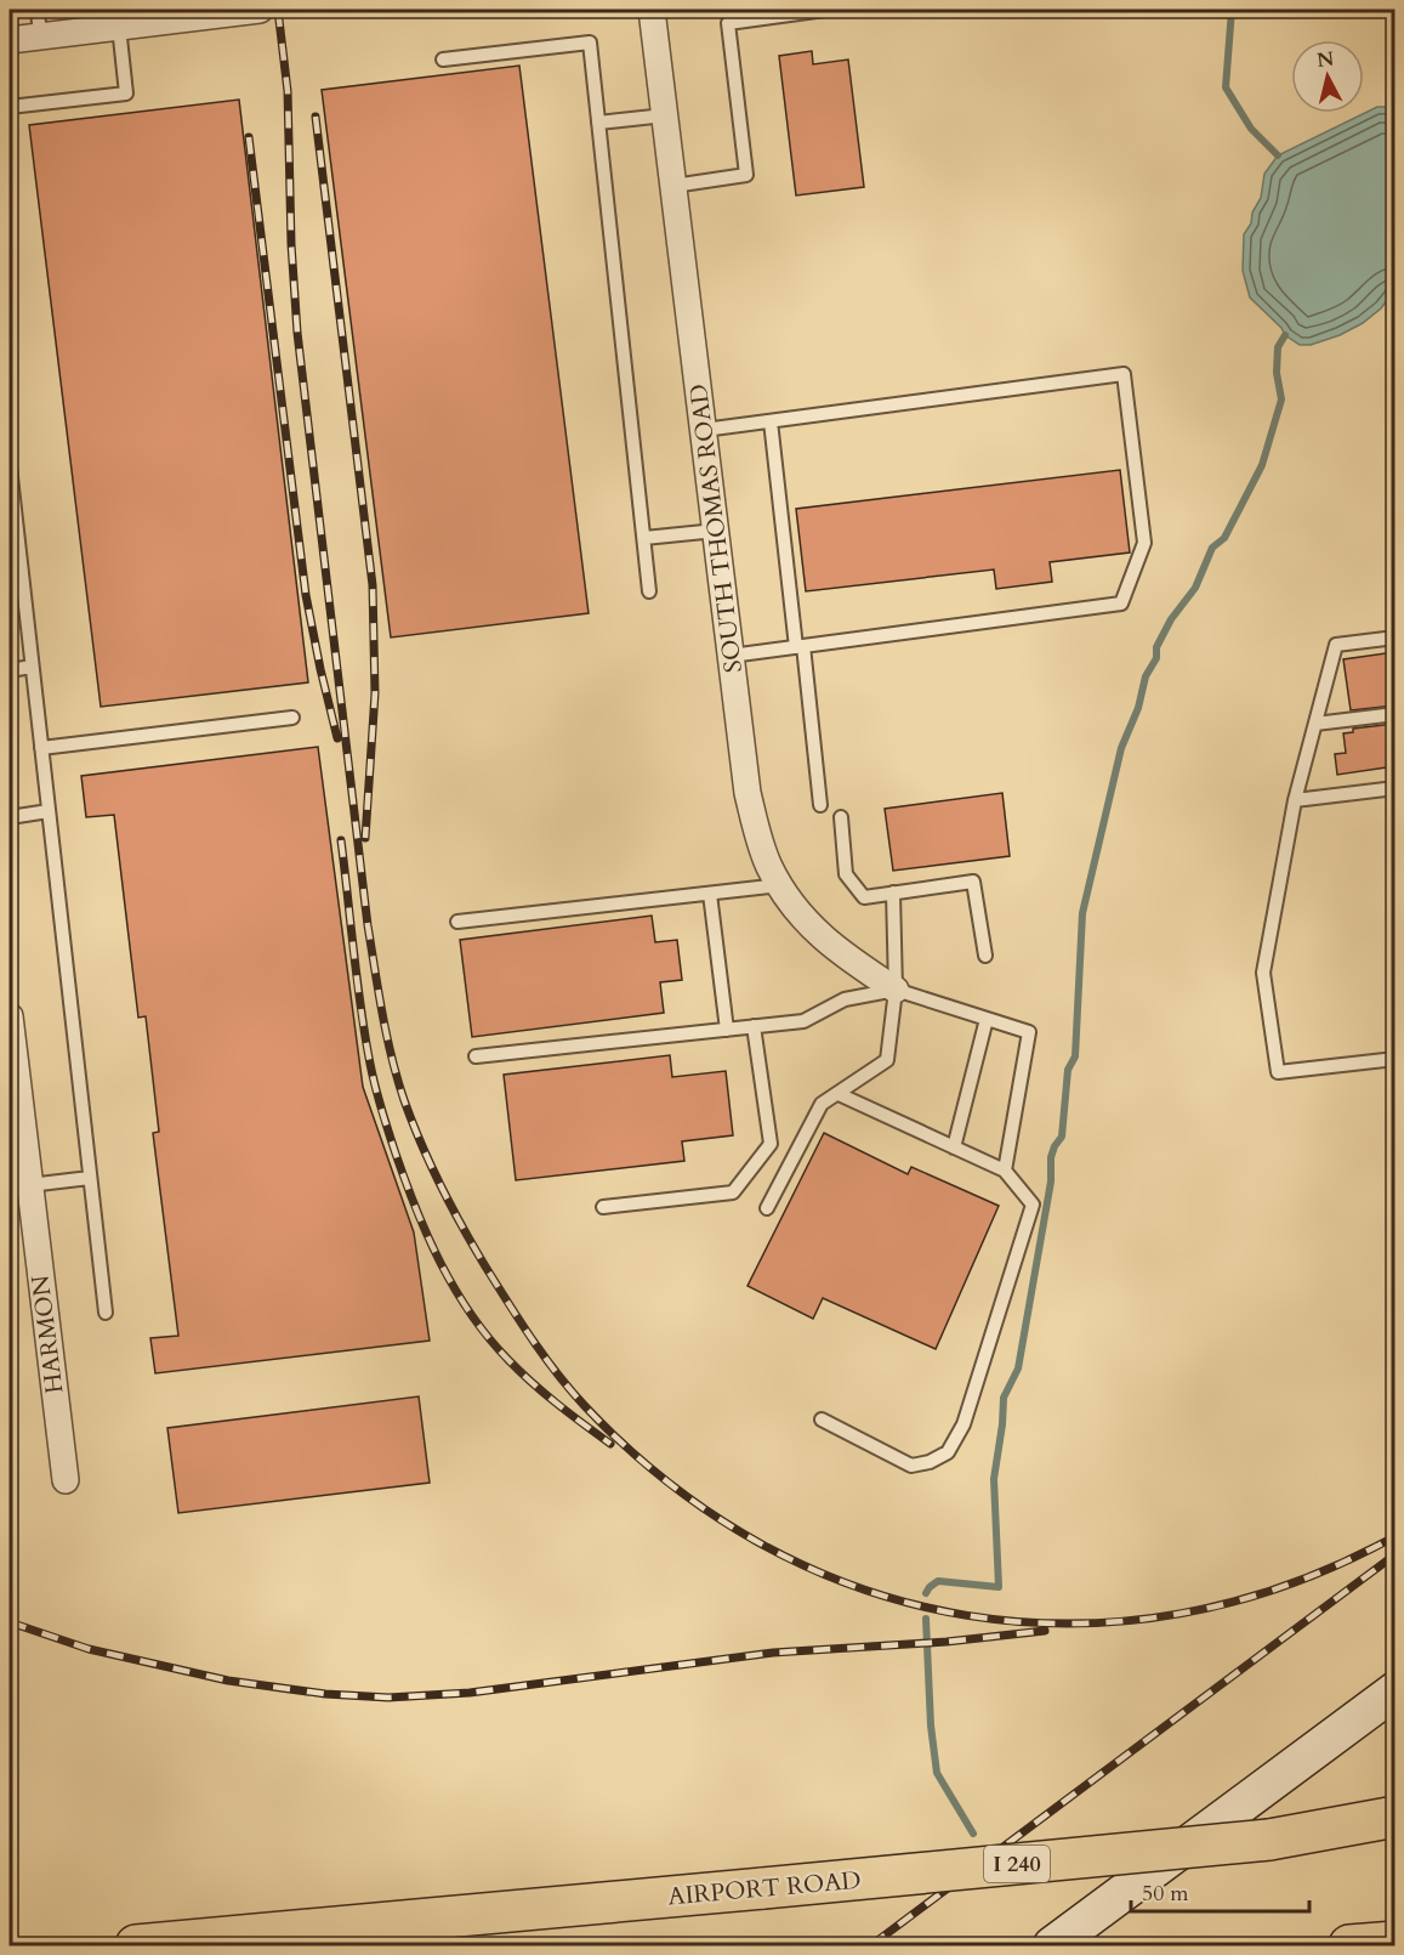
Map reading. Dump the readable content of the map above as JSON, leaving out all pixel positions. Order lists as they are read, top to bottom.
{
  "streets": {
    "highway": ["I 240", "AIRPORT ROAD"],
    "street": ["SOUTH THOMAS ROAD", "HARMON"]
  },
  "scale_bar": "50 m",
  "north": "top"
}
